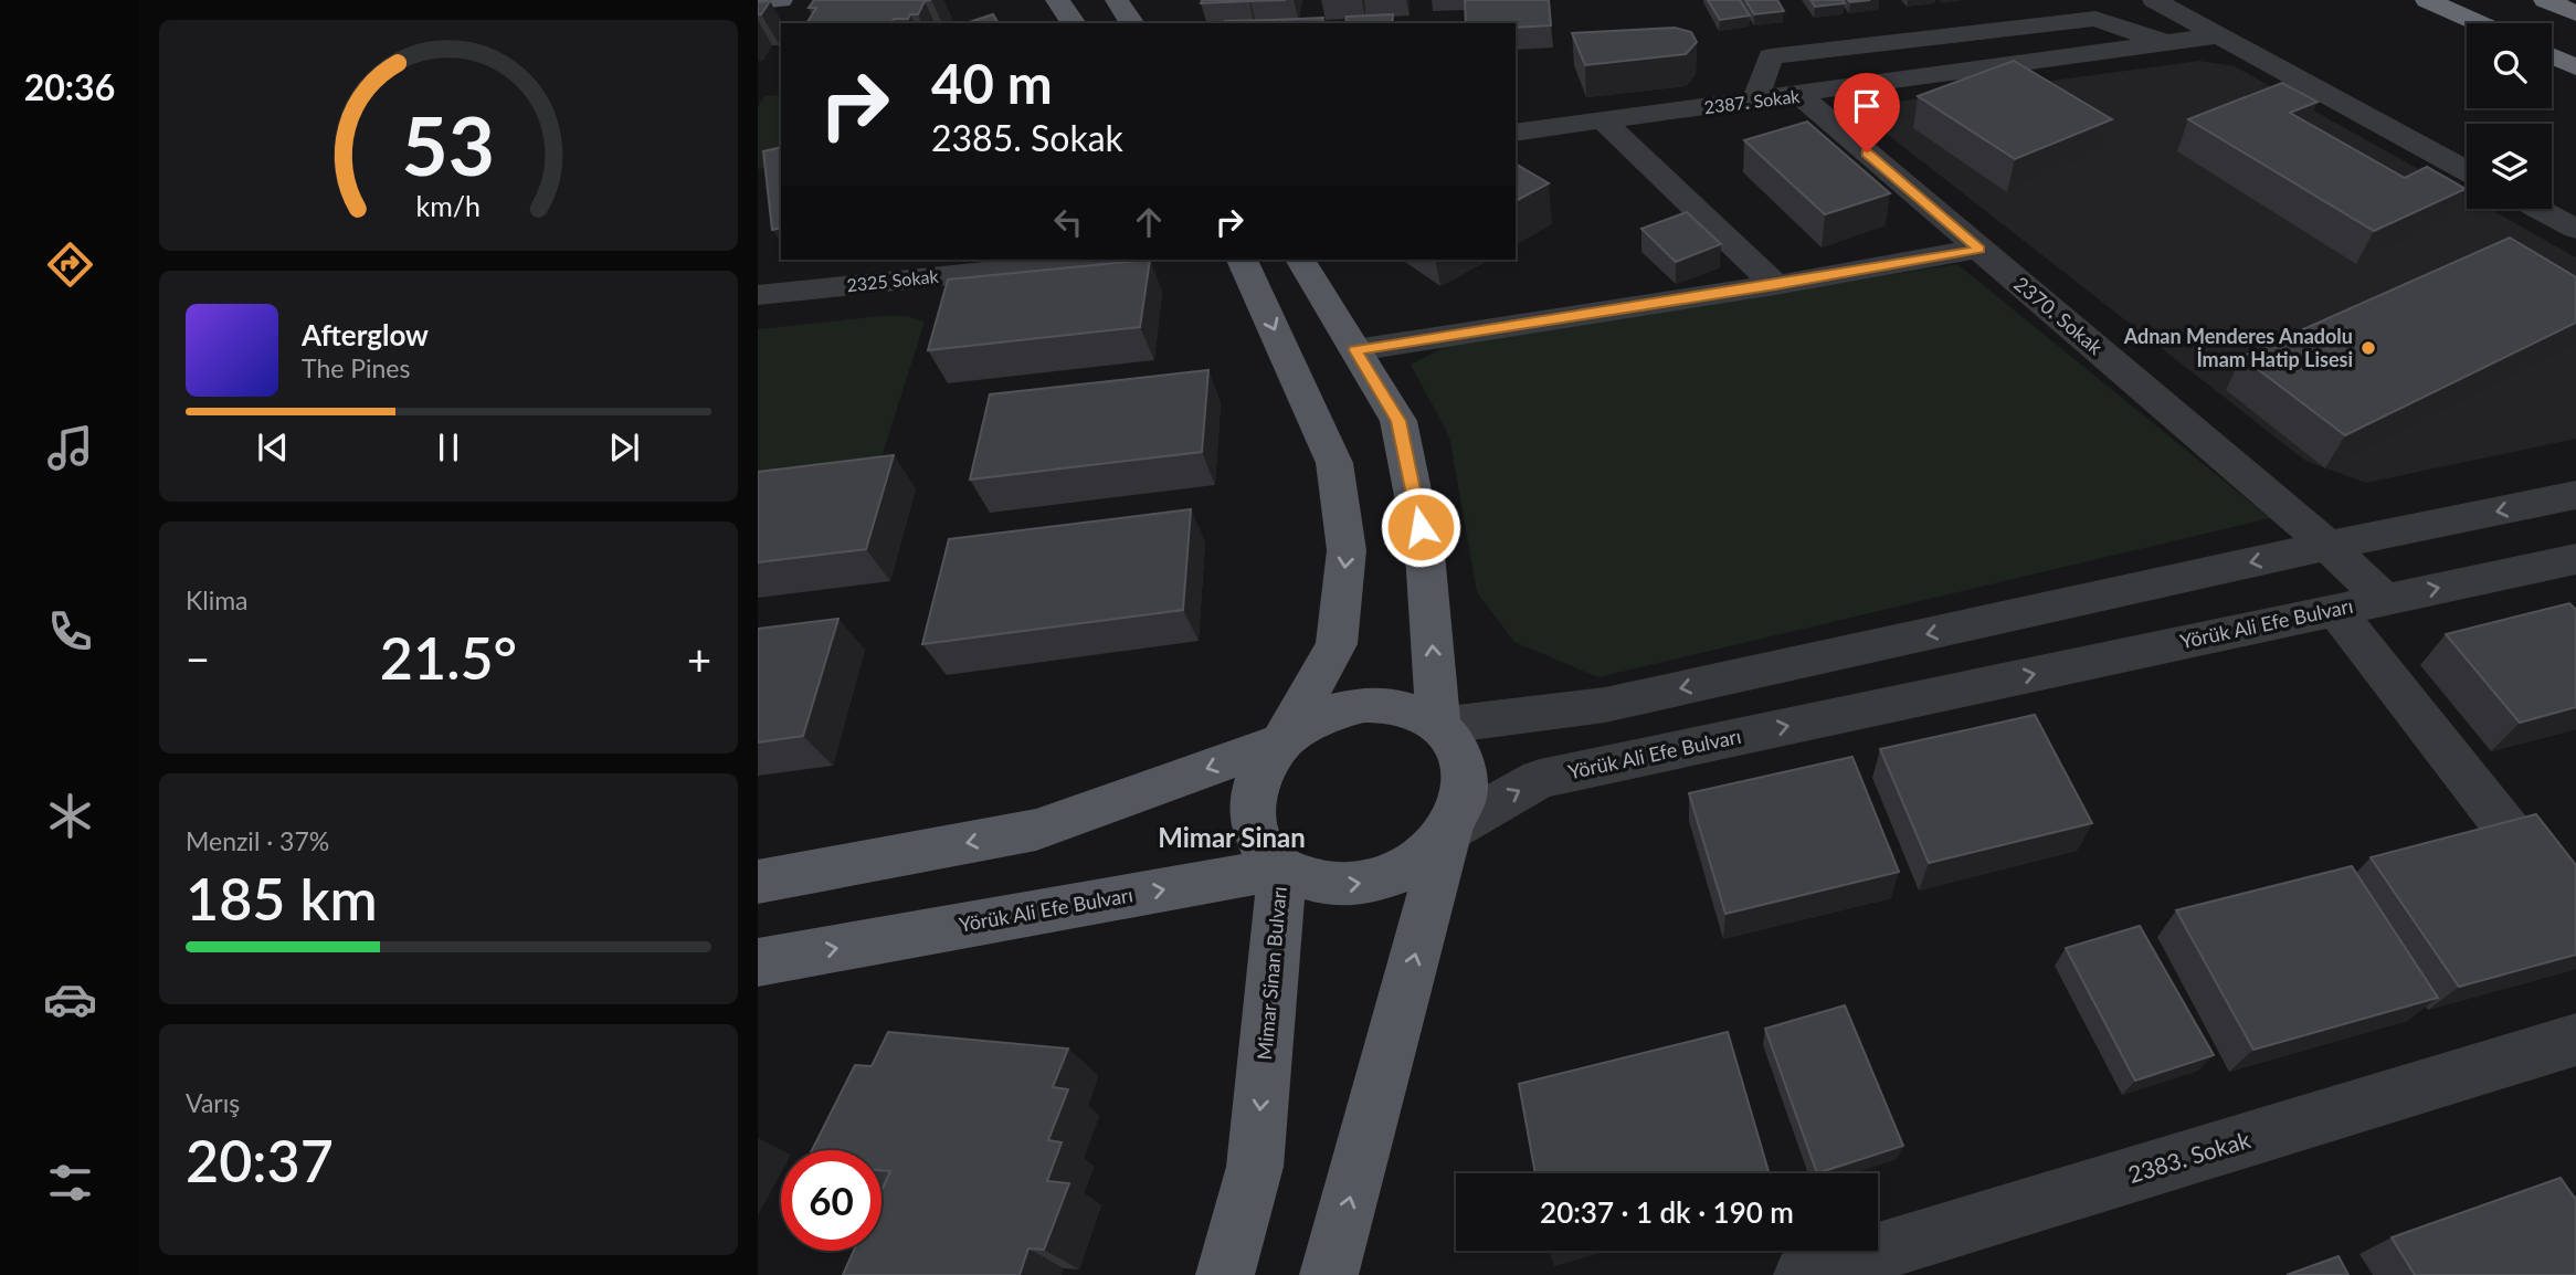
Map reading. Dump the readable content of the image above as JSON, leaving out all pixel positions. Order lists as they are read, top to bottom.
{
  "streets": {
    "main road": ["Yörük Ali Efe Bulvarı", "Mimar Sinan Bulvarı"],
    "street": [
      "2387. Sokak",
      "2325 Sokak",
      "2370. Sokak",
      "2383. Sokak"
    ]
  },
  "crossings": [
    ["2387. Sokak", "2370. Sokak"],
    ["2370. Sokak", "Yörük Ali Efe Bulvarı"],
    ["Yörük Ali Efe Bulvarı", "Mimar Sinan Bulvarı"]
  ],
  "districts": ["Mimar Sinan"],
  "places": ["Adnan Menderes Anadolu İmam Hatip Lisesi"],
  "page": {
    "tabs": "20:36",
    "turn": ["40 m", "2385. Sokak"],
    "song": ["Afterglow", "The Pines"],
    "tile": [
      "Klima",
      ["Menzil · 37%", "185 km"],
      ["Varış", "20:37"]
    ],
    "heat": ["−", "21.5°", "+"],
    "limit": "60",
    "trip": "20:37 · 1 dk · 190 m",
    "gauge": ["53", "km/h"]
  }
}
